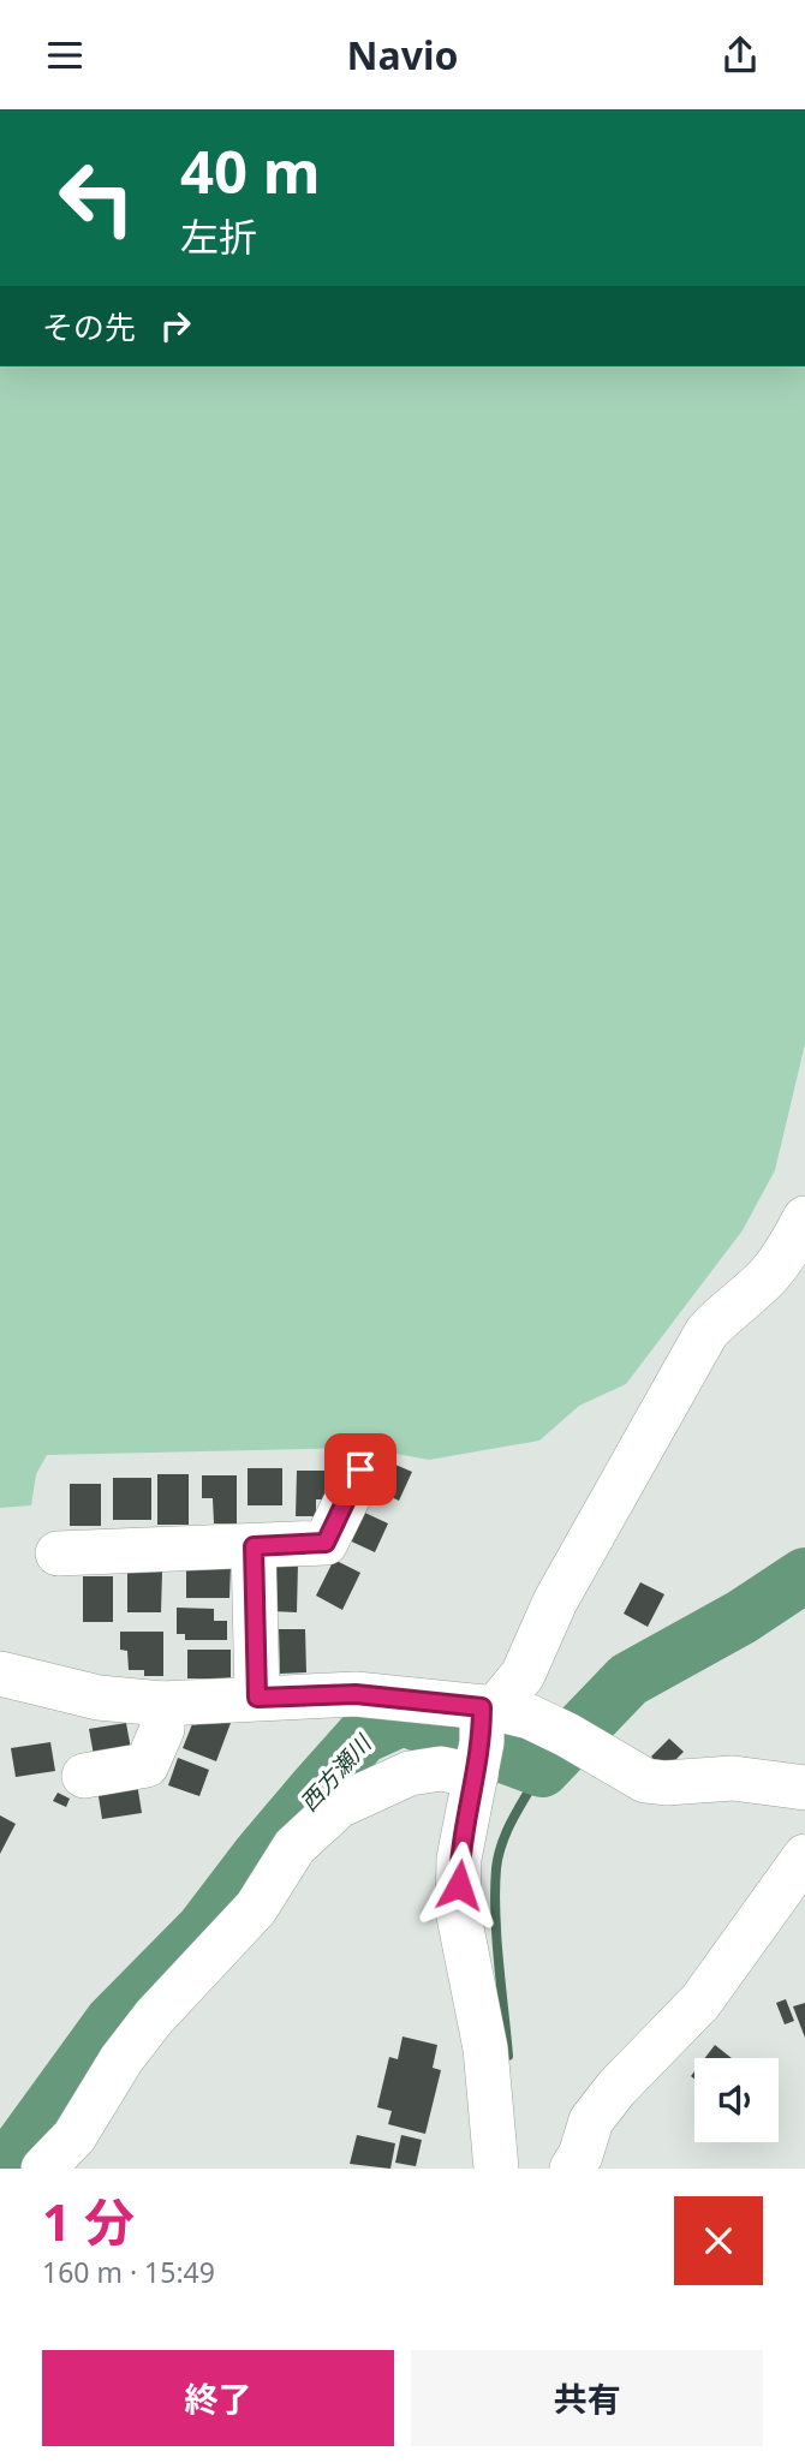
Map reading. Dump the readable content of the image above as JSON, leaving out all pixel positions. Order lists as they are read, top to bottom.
{
  "water": ["西方瀬川"],
  "page": {
    "header": "Navio",
    "turn": ["40 m", "左折"],
    "then": "その先",
    "heading": ["1 分", "160 m · 15:49"],
    "buttons": ["終了", "共有"]
  }
}
